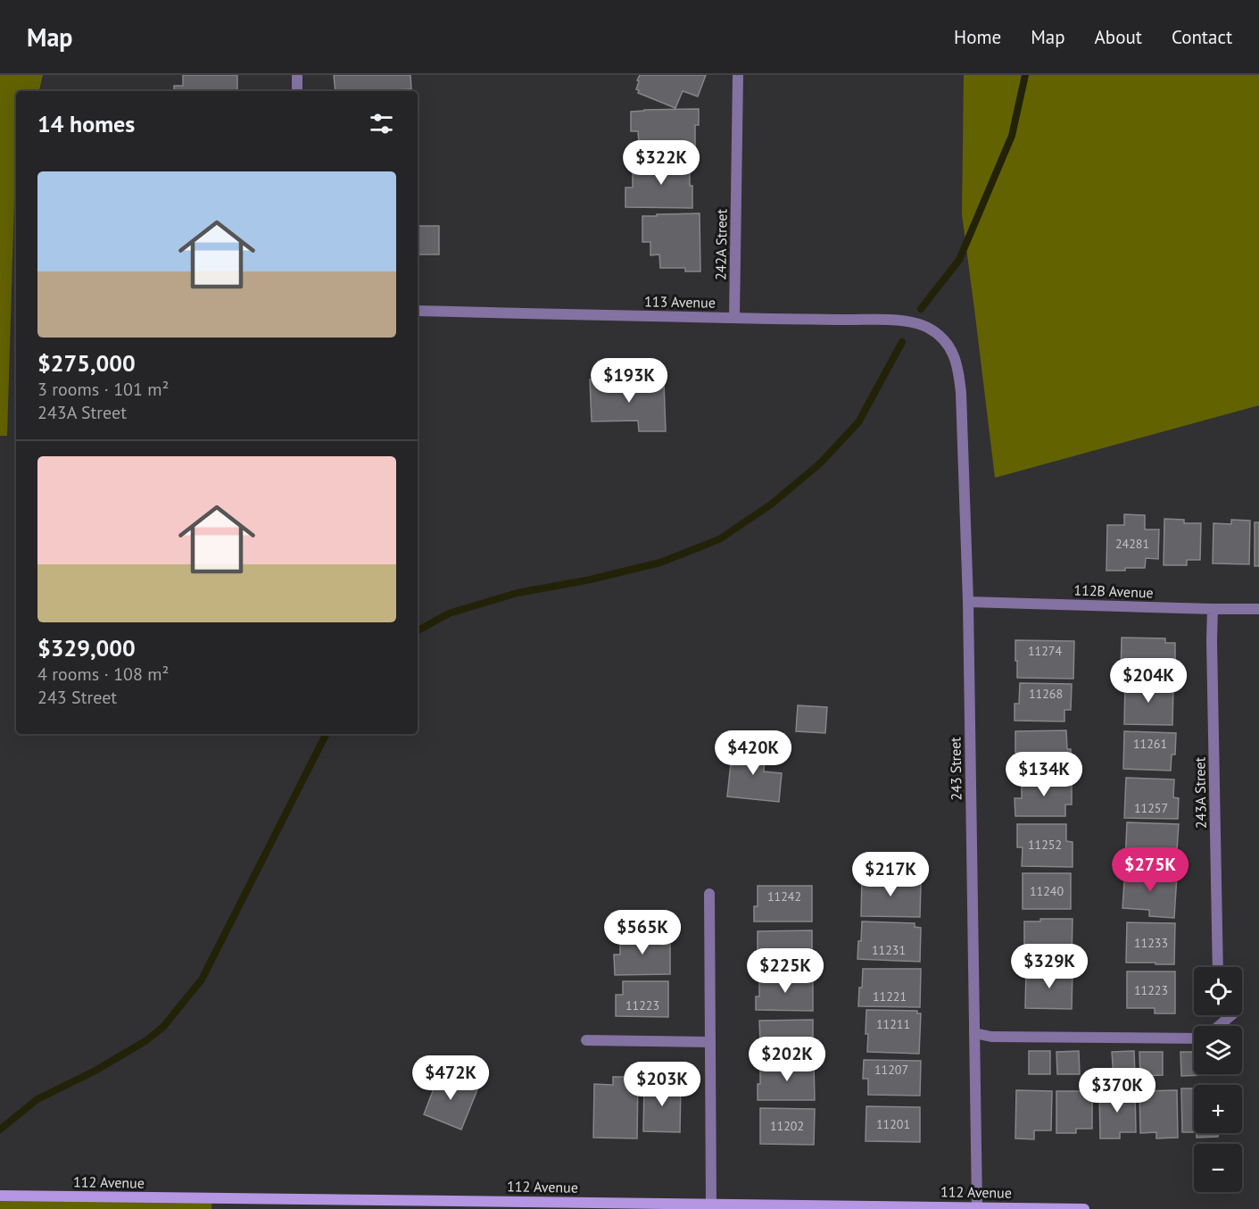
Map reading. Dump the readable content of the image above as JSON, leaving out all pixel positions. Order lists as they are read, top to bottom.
{
  "streets": {
    "main road": ["112 Avenue"],
    "street": [
      "242A Street",
      "113 Avenue",
      "112B Avenue",
      "243 Street",
      "243A Street"
    ]
  },
  "crossings": [
    ["242A Street", "113 Avenue"],
    ["113 Avenue", "243 Street"],
    ["112B Avenue", "243 Street"],
    ["112B Avenue", "243A Street"],
    ["243 Street", "112 Avenue"]
  ],
  "house_numbers": [
    "24281",
    "11274",
    "11268",
    "11261",
    "11257",
    "11252",
    "11240",
    "11242",
    "11233",
    "11231",
    "11223",
    "11221",
    "11223",
    "11211",
    "11207",
    "11201",
    "11202"
  ],
  "page": {
    "header": "Map",
    "nav": [
      "Home",
      "Map",
      "About",
      "Contact"
    ],
    "heading": "14 homes",
    "price": [
      "$322K",
      "$193K",
      "$204K",
      "$420K",
      "$134K",
      "$275K",
      "$217K",
      "$565K",
      "$329K",
      "$225K",
      "$202K",
      "$472K",
      "$203K",
      "$370K"
    ],
    "list": [
      {
        "name": "$275,000",
        "note": "3 rooms · 101 m² · 243A Street"
      },
      {
        "name": "$329,000",
        "note": "4 rooms · 108 m² · 243 Street"
      }
    ],
    "map_buttons": ["+", "−"]
  }
}
